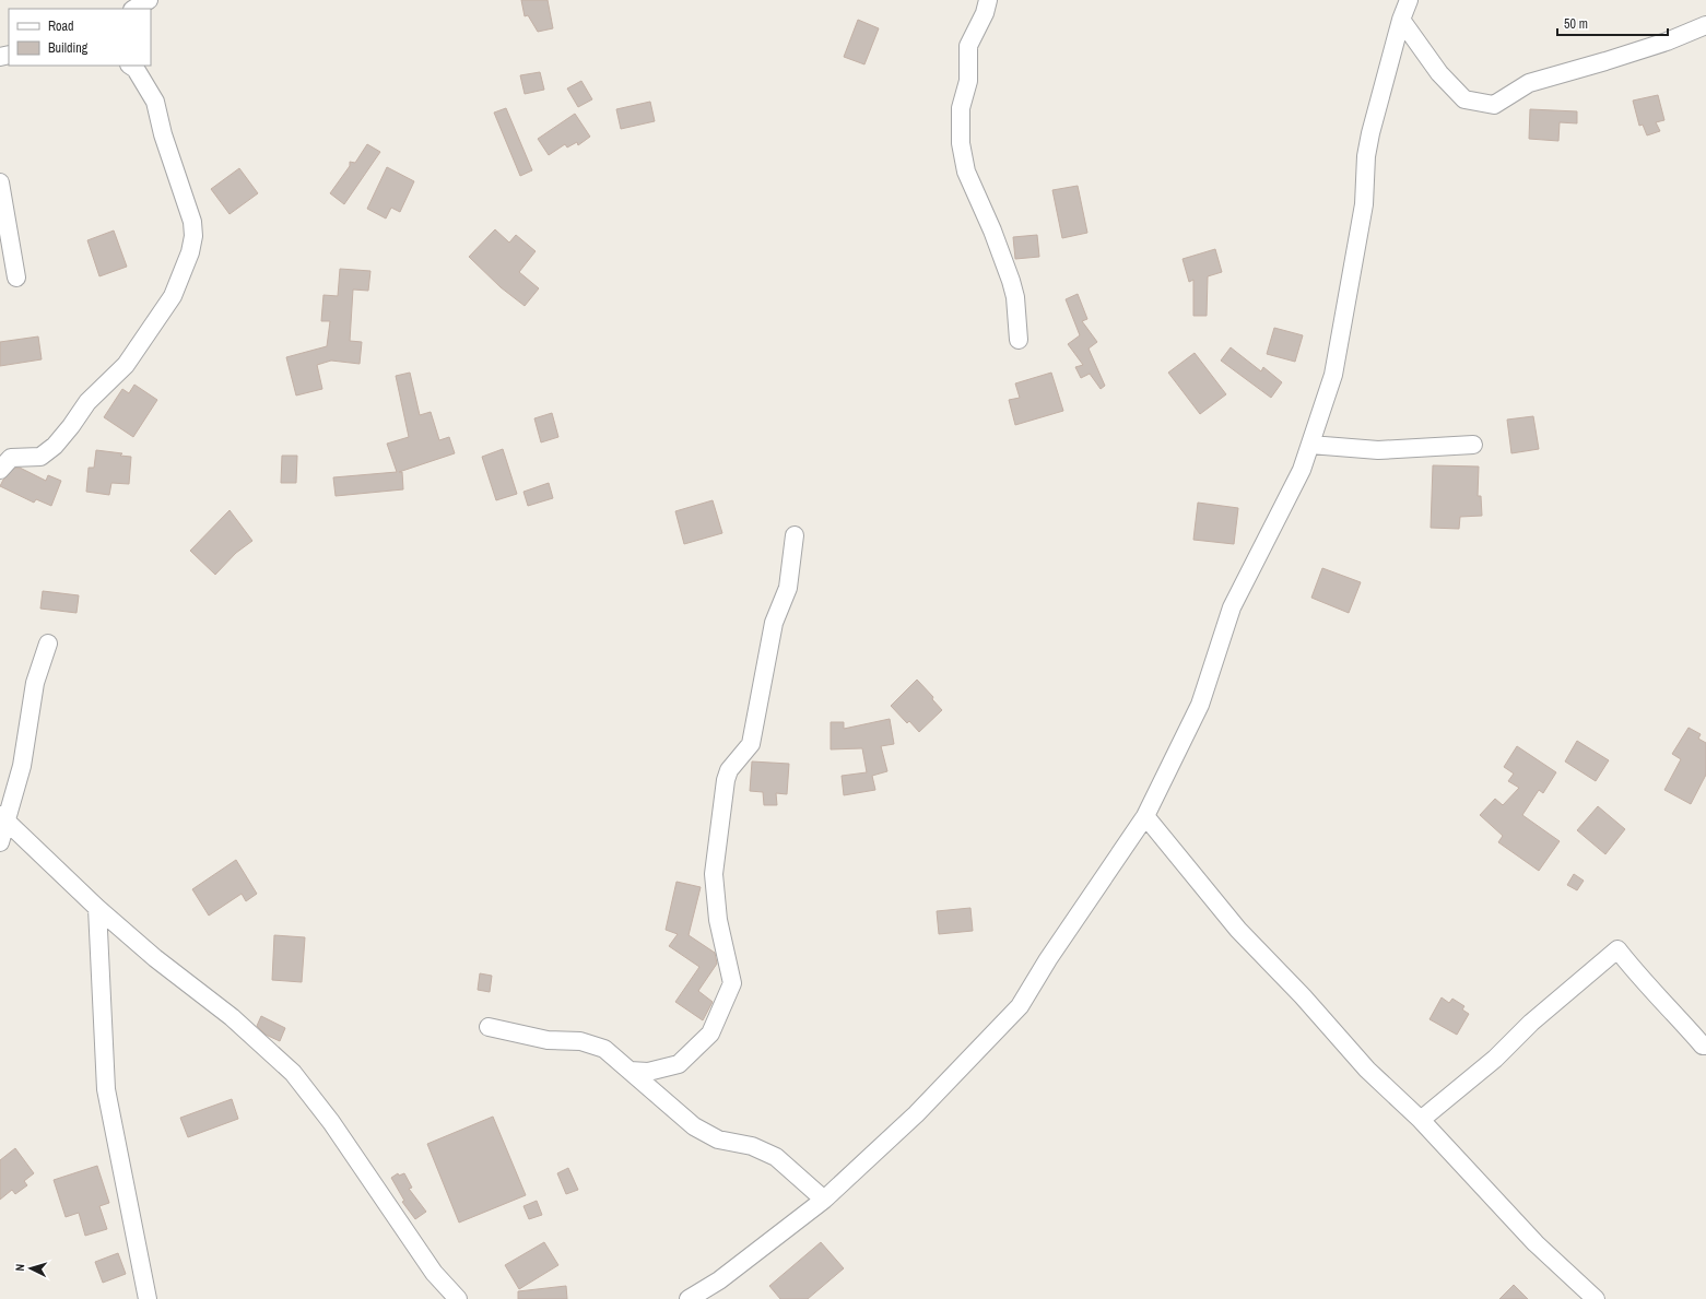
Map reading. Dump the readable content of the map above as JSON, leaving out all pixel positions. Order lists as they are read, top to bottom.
{
  "legend": ["Road", "Building"],
  "scale_bar": "50 m",
  "north": "left"
}
